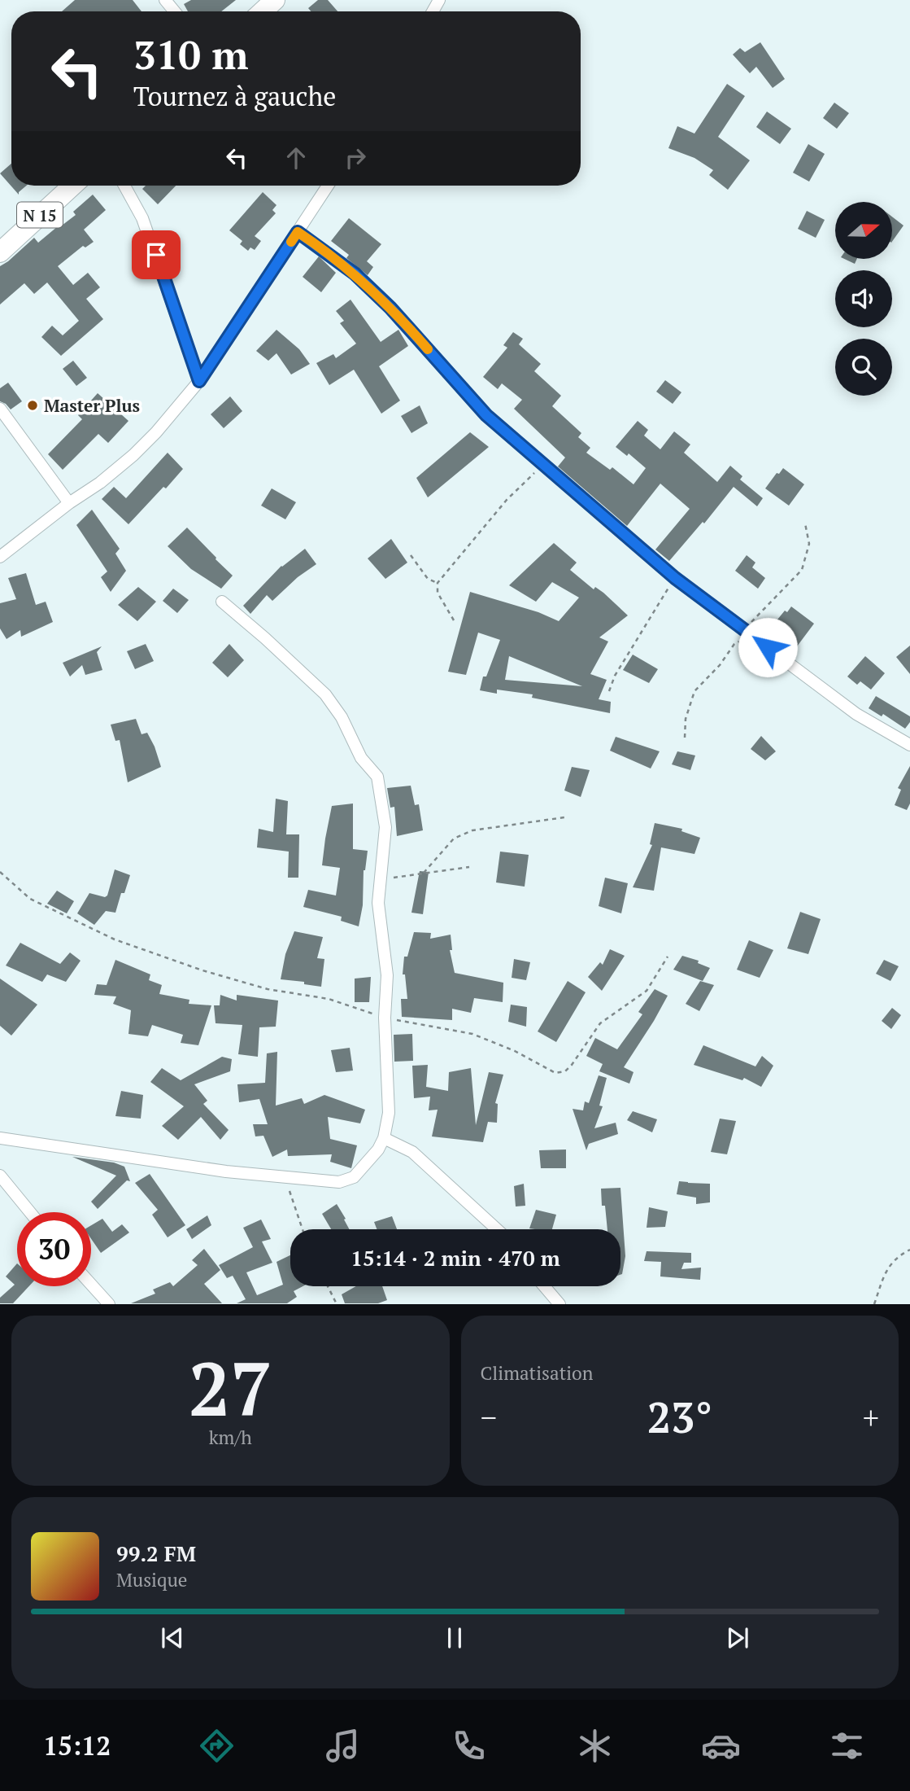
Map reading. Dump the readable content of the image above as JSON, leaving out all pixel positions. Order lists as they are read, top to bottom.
{
  "streets": {
    "highway": ["N 15"]
  },
  "places": ["Master Plus"],
  "north": "right",
  "page": {
    "turn": ["310 m", "Tournez à gauche"],
    "limit": "30",
    "trip": "15:14 · 2 min · 470 m",
    "tile": [
      ["27", "km/h"],
      "Climatisation"
    ],
    "heat": ["−", "23°", "+"],
    "song": ["99.2 FM", "Musique"],
    "tabs": "15:12"
  }
}
